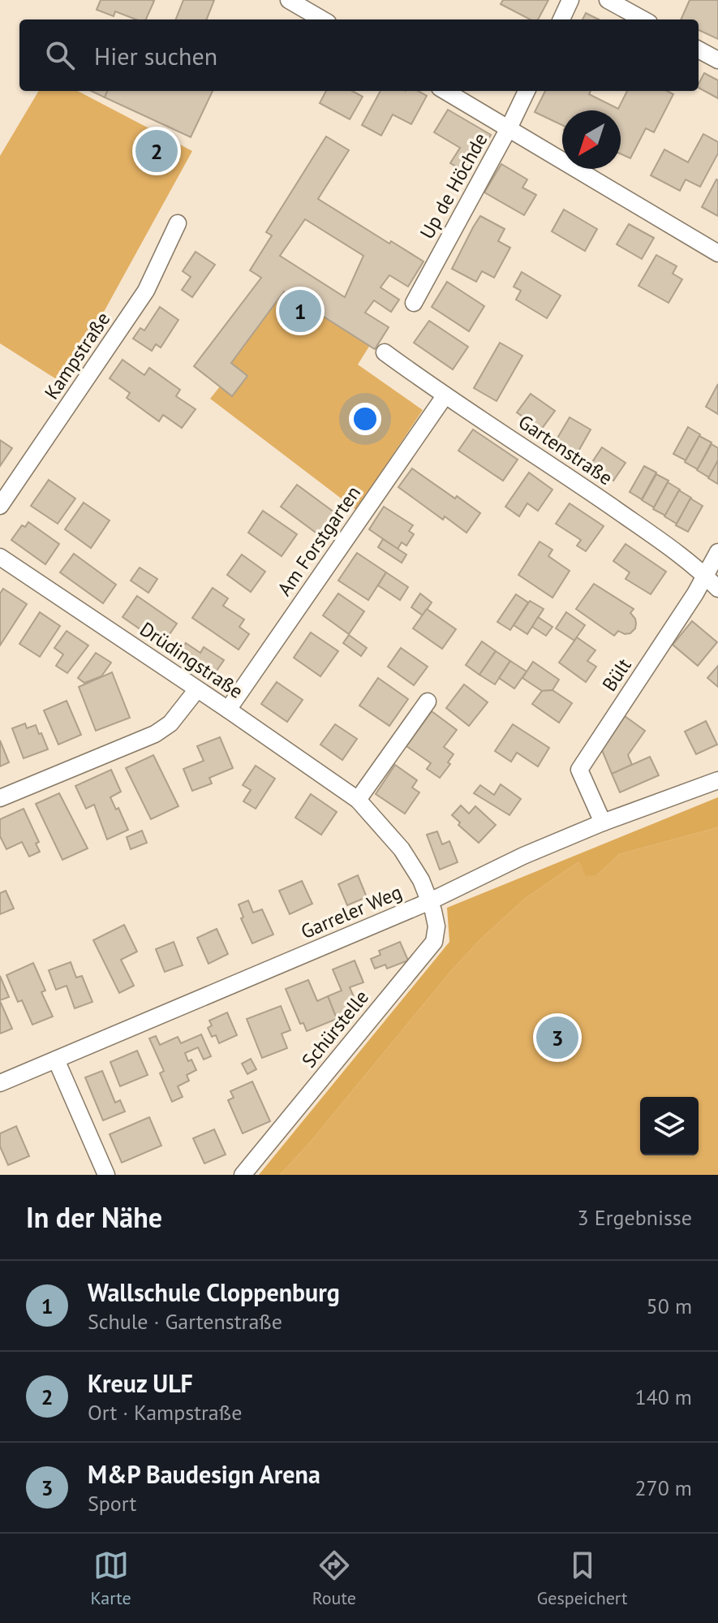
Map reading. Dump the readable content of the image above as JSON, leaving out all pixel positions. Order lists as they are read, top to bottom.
{
  "streets": {
    "street": [
      "Up de Höchde",
      "Kampstraße",
      "Gartenstraße",
      "Am Forstgarten",
      "Drüdingstraße",
      "Bült",
      "Garreler Weg",
      "Schürstelle"
    ]
  },
  "crossings": [
    ["Gartenstraße", "Am Forstgarten"],
    ["Gartenstraße", "Bült"],
    ["Am Forstgarten", "Drüdingstraße"],
    ["Drüdingstraße", "Garreler Weg"],
    ["Drüdingstraße", "Schürstelle"],
    ["Bült", "Garreler Weg"],
    ["Garreler Weg", "Schürstelle"]
  ],
  "north": "bottom left",
  "page": {
    "search": "Hier suchen",
    "pins": ["2", "1", "3"],
    "heading": ["In der Nähe", "3 Ergebnisse"],
    "list": [
      {
        "mark": "1",
        "name": "Wallschule Cloppenburg",
        "note": "Schule · Gartenstraße",
        "value": "50 m"
      },
      {
        "mark": "2",
        "name": "Kreuz ULF",
        "note": "Ort · Kampstraße",
        "value": "140 m"
      },
      {
        "mark": "3",
        "name": "M&P Baudesign Arena",
        "note": "Sport",
        "value": "270 m"
      }
    ],
    "nav": ["Karte", "Route", "Gespeichert"]
  }
}
